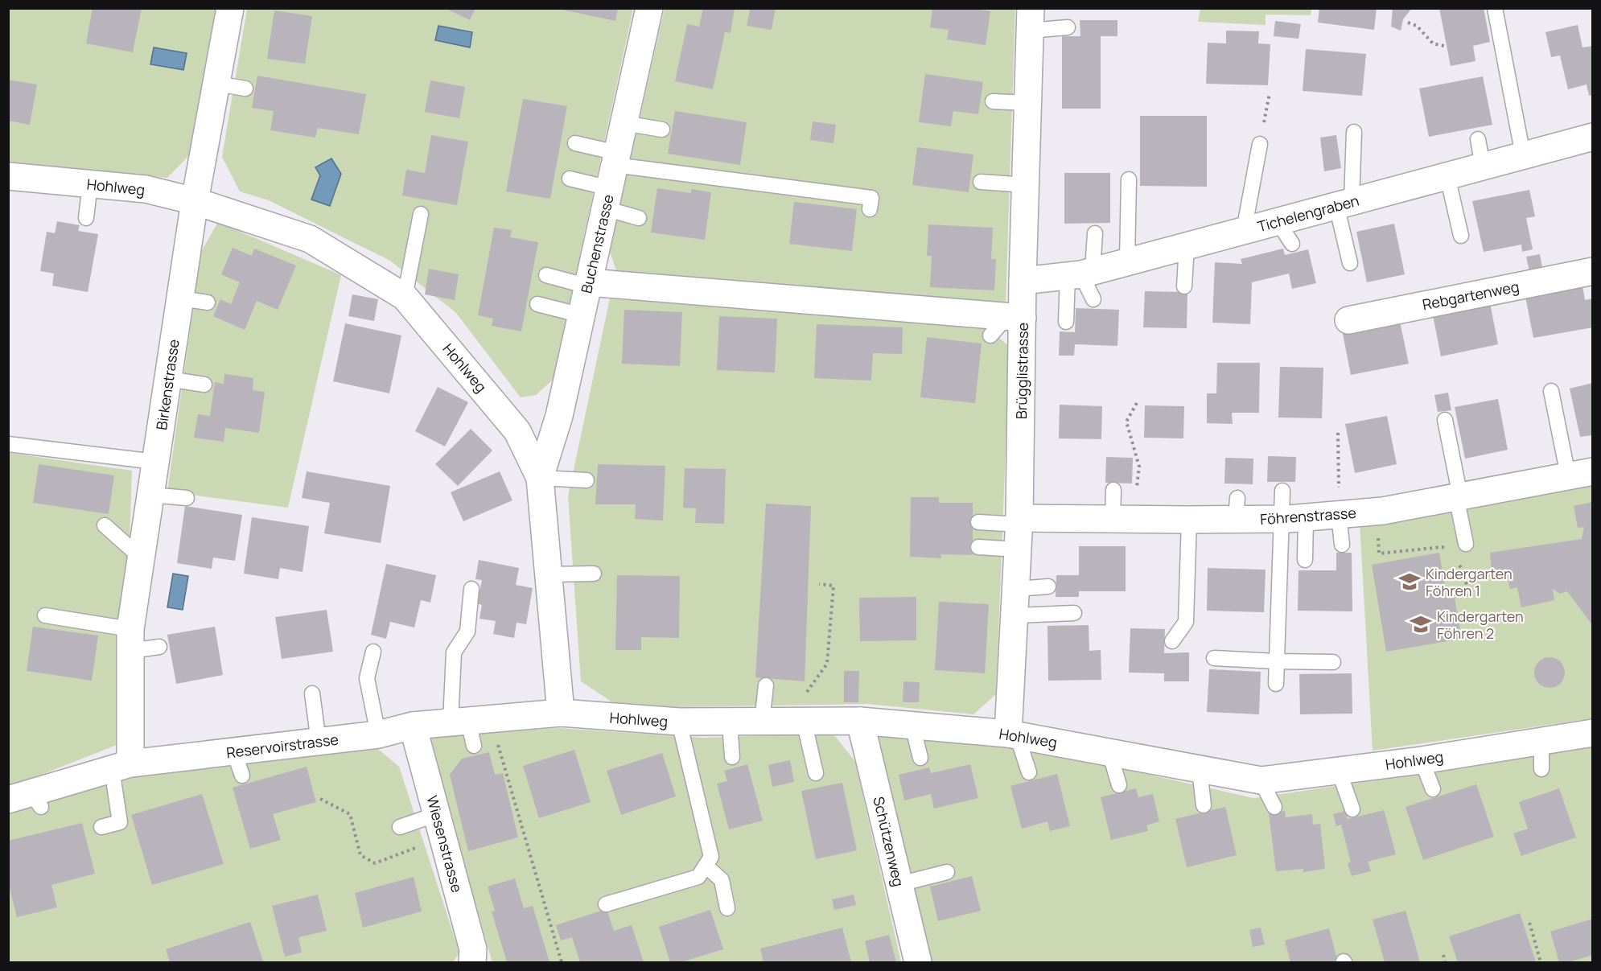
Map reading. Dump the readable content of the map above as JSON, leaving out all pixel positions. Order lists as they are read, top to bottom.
{
  "streets": {
    "street": [
      "Hohlweg",
      "Tichelengraben",
      "Buchenstrasse",
      "Rebgartenweg",
      "Brügglistrasse",
      "Birkenstrasse",
      "Föhrenstrasse",
      "Reservoirstrasse",
      "Schützenweg",
      "Wiesenstrasse"
    ]
  },
  "crossings": [
    ["Hohlweg", "Buchenstrasse"],
    ["Hohlweg", "Brügglistrasse"],
    ["Hohlweg", "Birkenstrasse"],
    ["Hohlweg", "Reservoirstrasse"],
    ["Hohlweg", "Schützenweg"],
    ["Tichelengraben", "Brügglistrasse"],
    ["Brügglistrasse", "Föhrenstrasse"],
    ["Birkenstrasse", "Reservoirstrasse"],
    ["Reservoirstrasse", "Wiesenstrasse"]
  ],
  "places": {
    "school or university": ["Kindergarten Föhren 1", "Kindergarten Föhren 2"]
  }
}
